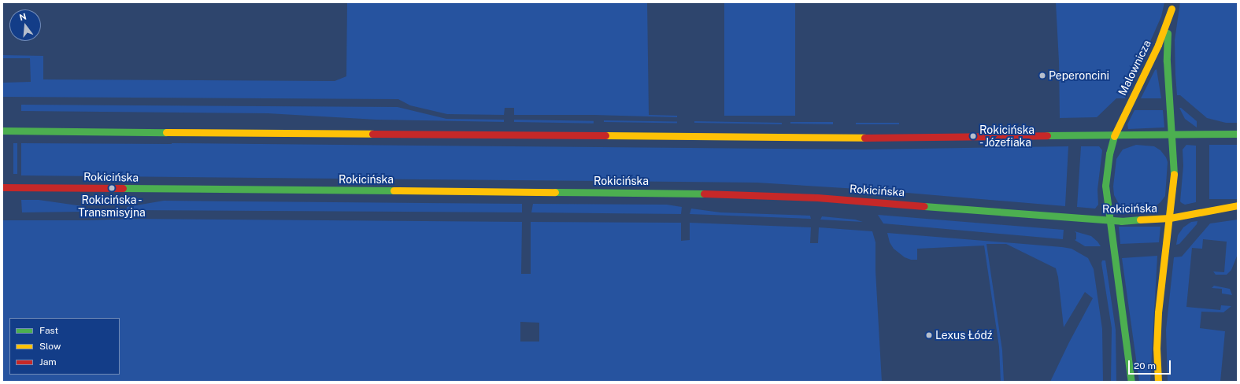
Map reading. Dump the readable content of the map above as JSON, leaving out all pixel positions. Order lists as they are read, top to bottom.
{
  "streets": {
    "main road": ["Malownicza", "Rokicińska"]
  },
  "crossings": [
    ["Malownicza", "Rokicińska"]
  ],
  "places": [
    "Peperoncini",
    "Rokicińska - Józefiaka",
    "Rokicińska - Transmisyjna",
    "Lexus Łódź"
  ],
  "legend": ["Fast", "Slow", "Jam"],
  "scale_bar": "20 m",
  "north": "top"
}
